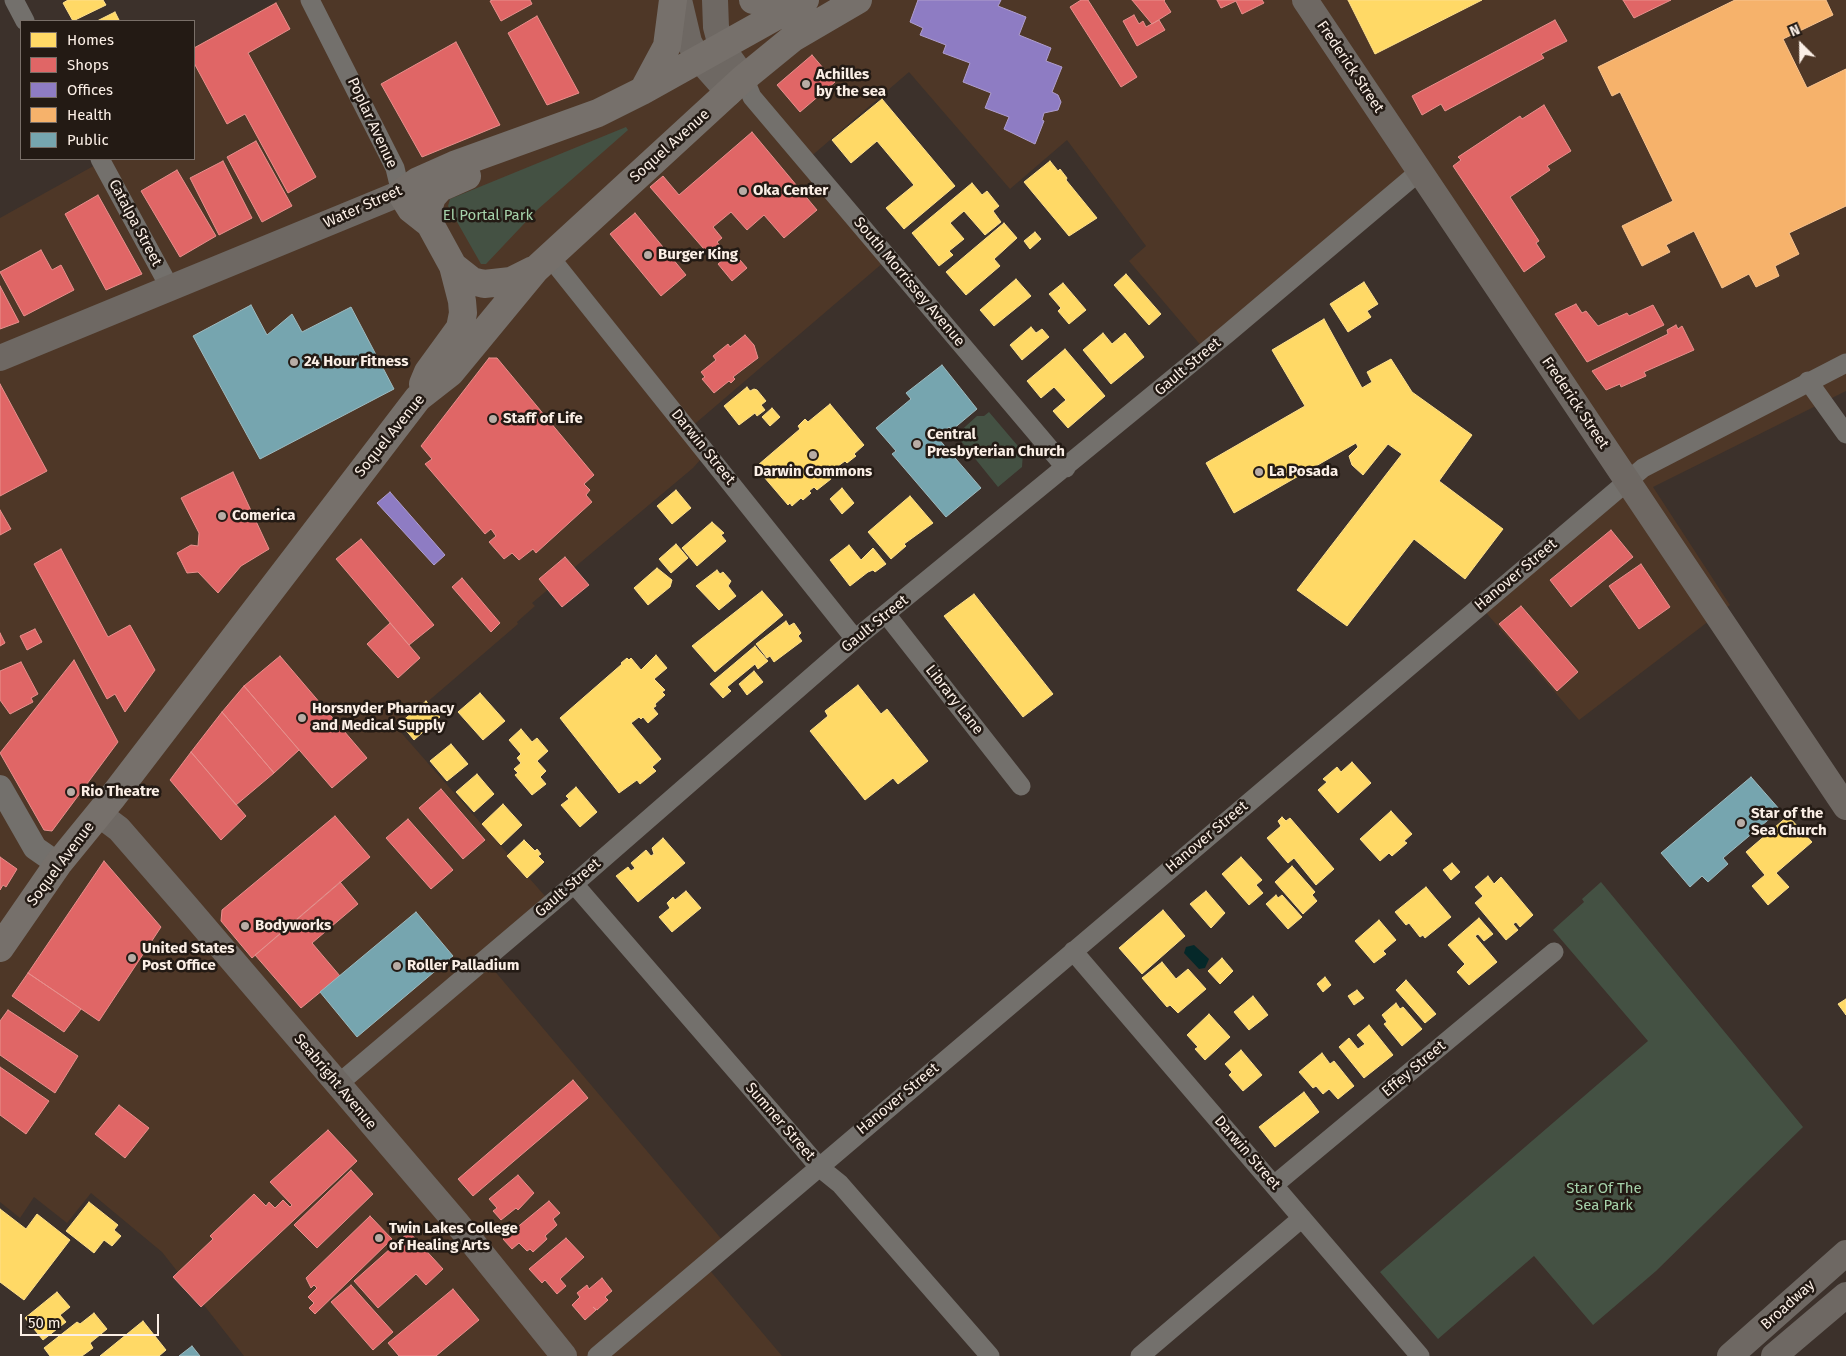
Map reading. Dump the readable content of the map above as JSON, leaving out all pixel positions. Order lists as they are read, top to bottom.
{
  "streets": {
    "main road": [
      "Frederick Street",
      "Poplar Avenue",
      "Soquel Avenue",
      "Water Street",
      "Seabright Avenue",
      "Broadway"
    ],
    "street": [
      "Catalpa Street",
      "South Morrissey Avenue",
      "Gault Street",
      "Darwin Street",
      "Hanover Street",
      "Library Lane",
      "Effey Street",
      "Sumner Street"
    ]
  },
  "crossings": [
    ["Frederick Street", "Gault Street"],
    ["Frederick Street", "Hanover Street"],
    ["Poplar Avenue", "Water Street"],
    ["Soquel Avenue", "South Morrissey Avenue"],
    ["Soquel Avenue", "Darwin Street"],
    ["Soquel Avenue", "Seabright Avenue"],
    ["Water Street", "Catalpa Street"],
    ["South Morrissey Avenue", "Gault Street"],
    ["Gault Street", "Darwin Street"],
    ["Gault Street", "Library Lane"],
    ["Gault Street", "Seabright Avenue"],
    ["Gault Street", "Sumner Street"],
    ["Darwin Street", "Hanover Street"],
    ["Darwin Street", "Effey Street"],
    ["Hanover Street", "Sumner Street"]
  ],
  "parks": ["El Portal Park", "Star Of The Sea Park"],
  "places": [
    "Achilles by the sea",
    "Oka Center",
    "Burger King",
    "24 Hour Fitness",
    "Staff of Life",
    "Central Presbyterian Church",
    "Darwin Commons",
    "La Posada",
    "Comerica",
    "Horsnyder Pharmacy and Medical Supply",
    "Rio Theatre",
    "Star of the Sea Church",
    "Bodyworks",
    "United States Post Office",
    "Roller Palladium",
    "Twin Lakes College of Healing Arts"
  ],
  "legend": [
    "Homes",
    "Shops",
    "Offices",
    "Health",
    "Public"
  ],
  "scale_bar": "50 m",
  "north": "top left"
}
